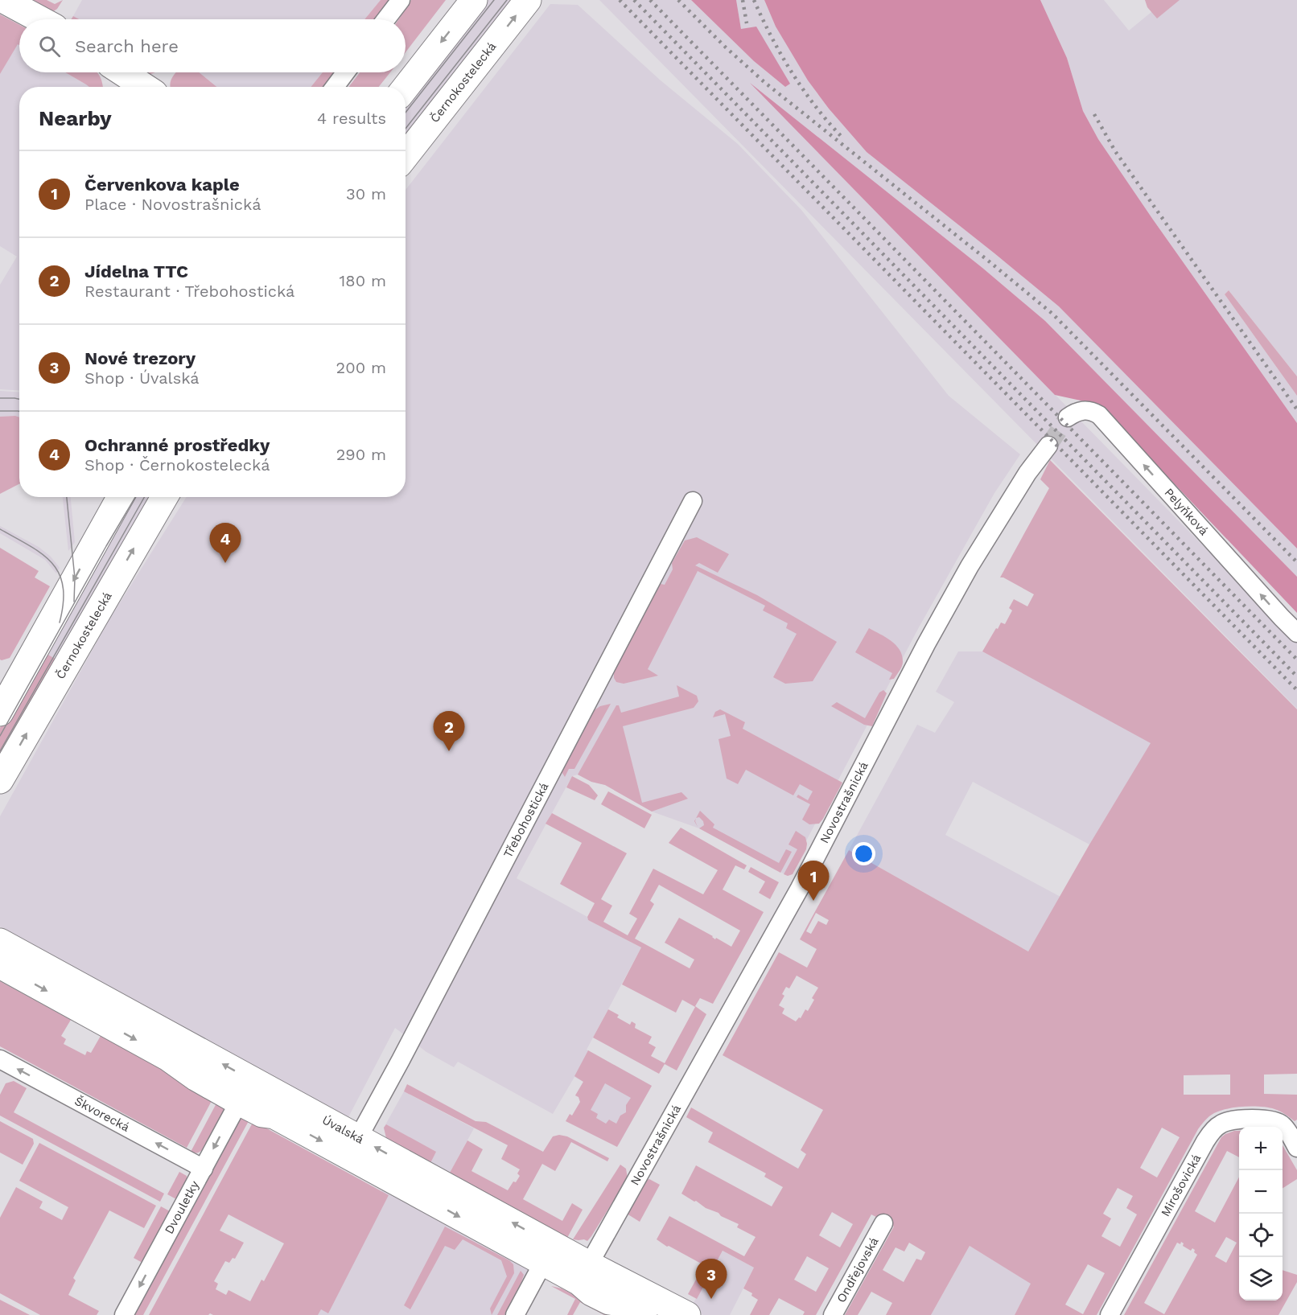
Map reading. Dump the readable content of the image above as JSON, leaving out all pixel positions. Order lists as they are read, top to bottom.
{
  "streets": {
    "main road": ["Černokostelecká", "Úvalská"],
    "street": [
      "Pelyňková",
      "Novostrašnická",
      "Třebohostická",
      "Škvorecká",
      "Mirošovická",
      "Dvouletky",
      "Ondřejovská"
    ]
  },
  "crossings": [
    ["Novostrašnická", "Úvalská"],
    ["Třebohostická", "Úvalská"],
    ["Škvorecká", "Dvouletky"],
    ["Úvalská", "Dvouletky"]
  ],
  "one_way": ["Pelyňková", "Škvorecká", "Dvouletky"],
  "page": {
    "search": "Search here",
    "heading": ["Nearby", "4 results"],
    "list": [
      {
        "mark": "1",
        "name": "Červenkova kaple",
        "note": "Place · Novostrašnická",
        "value": "30 m"
      },
      {
        "mark": "2",
        "name": "Jídelna TTC",
        "note": "Restaurant · Třebohostická",
        "value": "180 m"
      },
      {
        "mark": "3",
        "name": "Nové trezory",
        "note": "Shop · Úvalská",
        "value": "200 m"
      },
      {
        "mark": "4",
        "name": "Ochranné prostředky",
        "note": "Shop · Černokostelecká",
        "value": "290 m"
      }
    ],
    "pins": [
      "4",
      "2",
      "1",
      "3"
    ],
    "map_buttons": ["+", "−"]
  }
}
